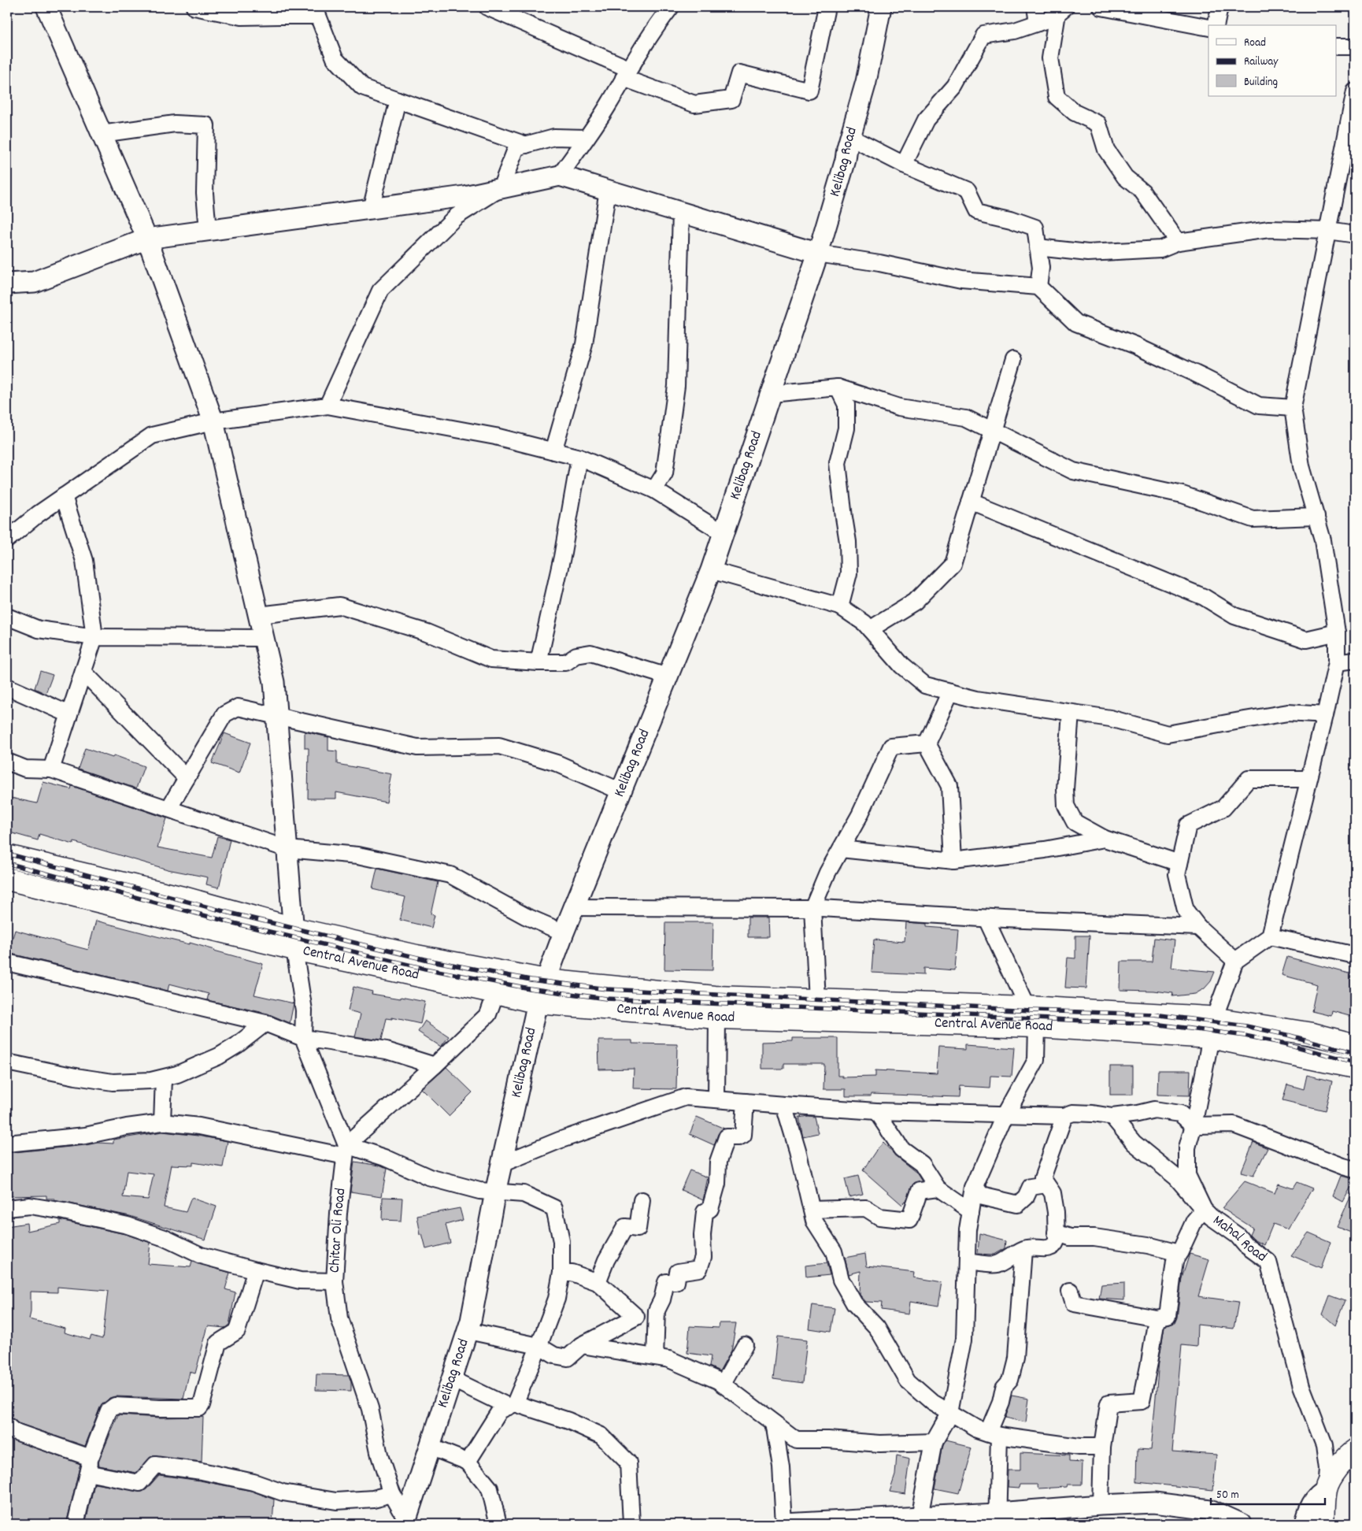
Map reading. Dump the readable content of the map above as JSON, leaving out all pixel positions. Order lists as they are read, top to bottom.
{
  "streets": {
    "main road": ["Central Avenue Road"],
    "street": ["Kelibag Road", "Chitar Oli Road", "Mahal Road"]
  },
  "crossings": [
    ["Kelibag Road", "Central Avenue Road"],
    ["Kelibag Road", "Chitar Oli Road"],
    ["Central Avenue Road", "Mahal Road"]
  ],
  "legend": ["Road", "Railway", "Building"],
  "scale_bar": "50 m"
}
